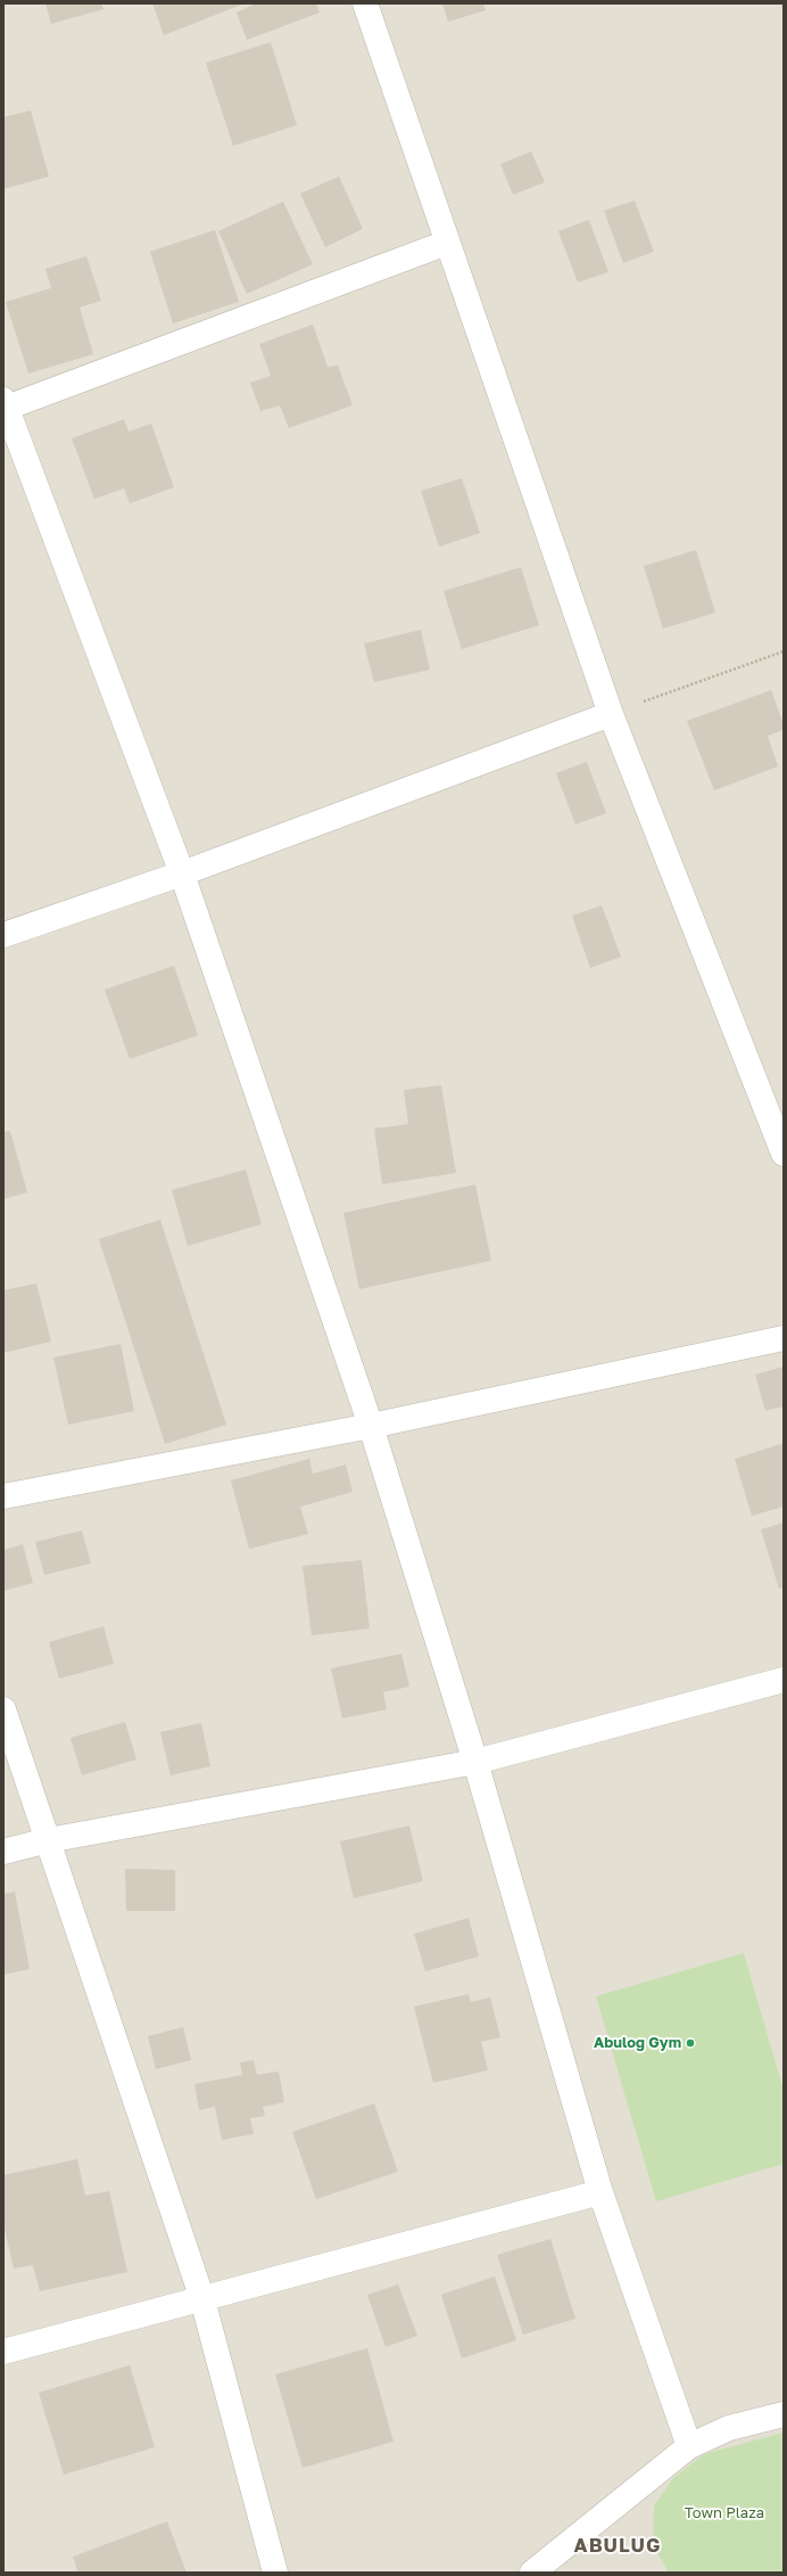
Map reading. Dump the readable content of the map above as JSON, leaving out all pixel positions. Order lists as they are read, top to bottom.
{
  "districts": ["ABULUG"],
  "parks": ["Town Plaza"],
  "places": ["Abulog Gym"]
}
